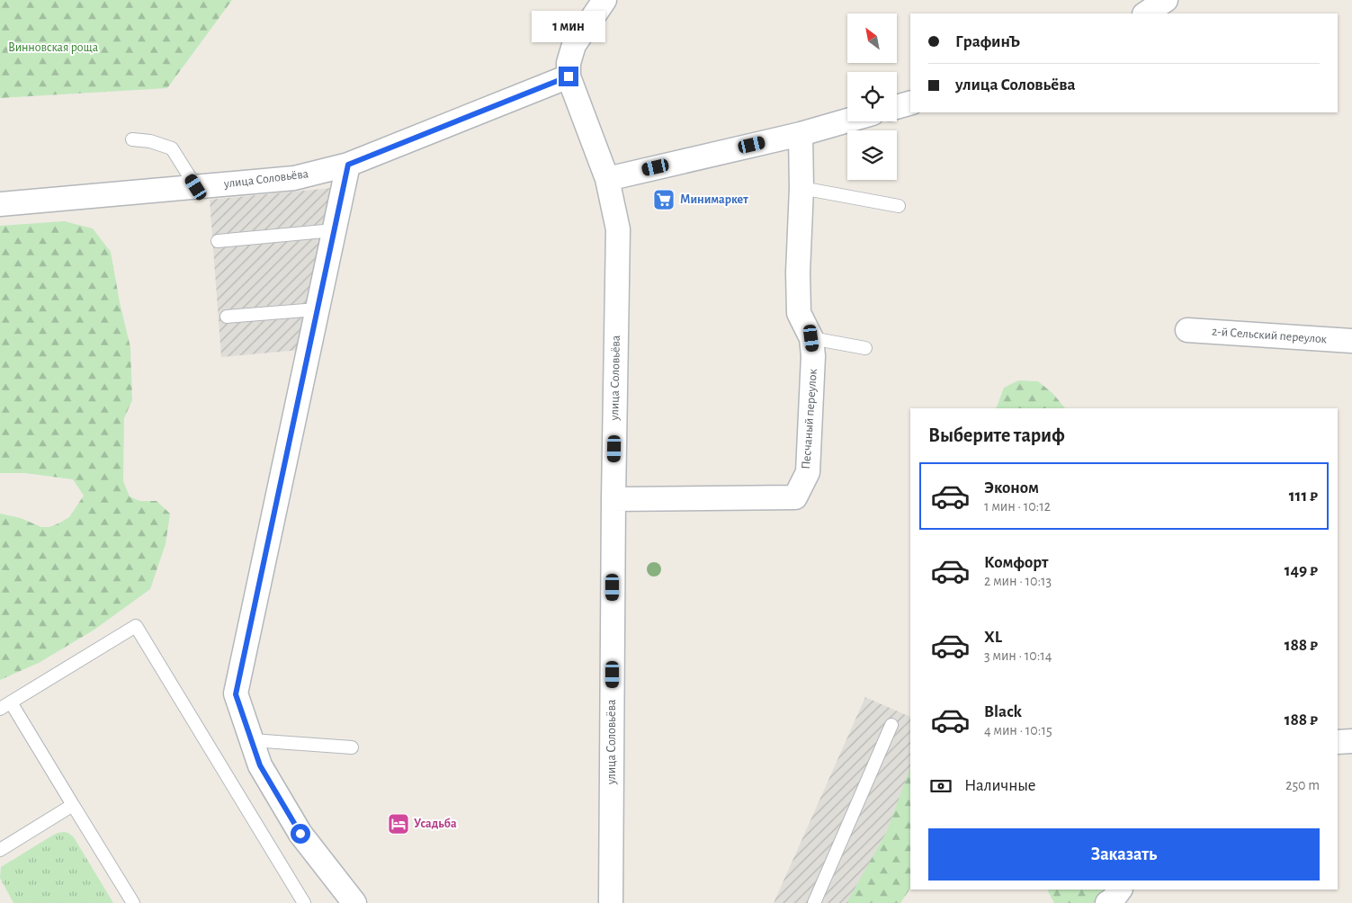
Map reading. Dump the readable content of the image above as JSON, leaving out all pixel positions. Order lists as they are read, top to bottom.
{
  "streets": {
    "street": ["улица Соловьёва", "2-й Сельский переулок", "Песчаный переулок"]
  },
  "crossings": [
    ["улица Соловьёва", "Песчаный переулок"]
  ],
  "parks": ["Винновская роща"],
  "places": {
    "supermarket": ["Минимаркет"],
    "hotel": ["Усадьба"]
  },
  "north": "top left",
  "page": {
    "bubble": "1 мин",
    "banner": ["ГрафинЪ", "улица Соловьёва"],
    "heading": "Выберите тариф",
    "list": [
      {
        "name": "Эконом",
        "note": "1 мин · 10:12",
        "value": "111 ₽"
      },
      {
        "name": "Комфорт",
        "note": "2 мин · 10:13",
        "value": "149 ₽"
      },
      {
        "name": "XL",
        "note": "3 мин · 10:14",
        "value": "188 ₽"
      },
      {
        "name": "Black",
        "note": "4 мин · 10:15",
        "value": "188 ₽"
      }
    ],
    "pay": ["Наличные", "250 m"],
    "buttons": "Заказать"
  }
}
